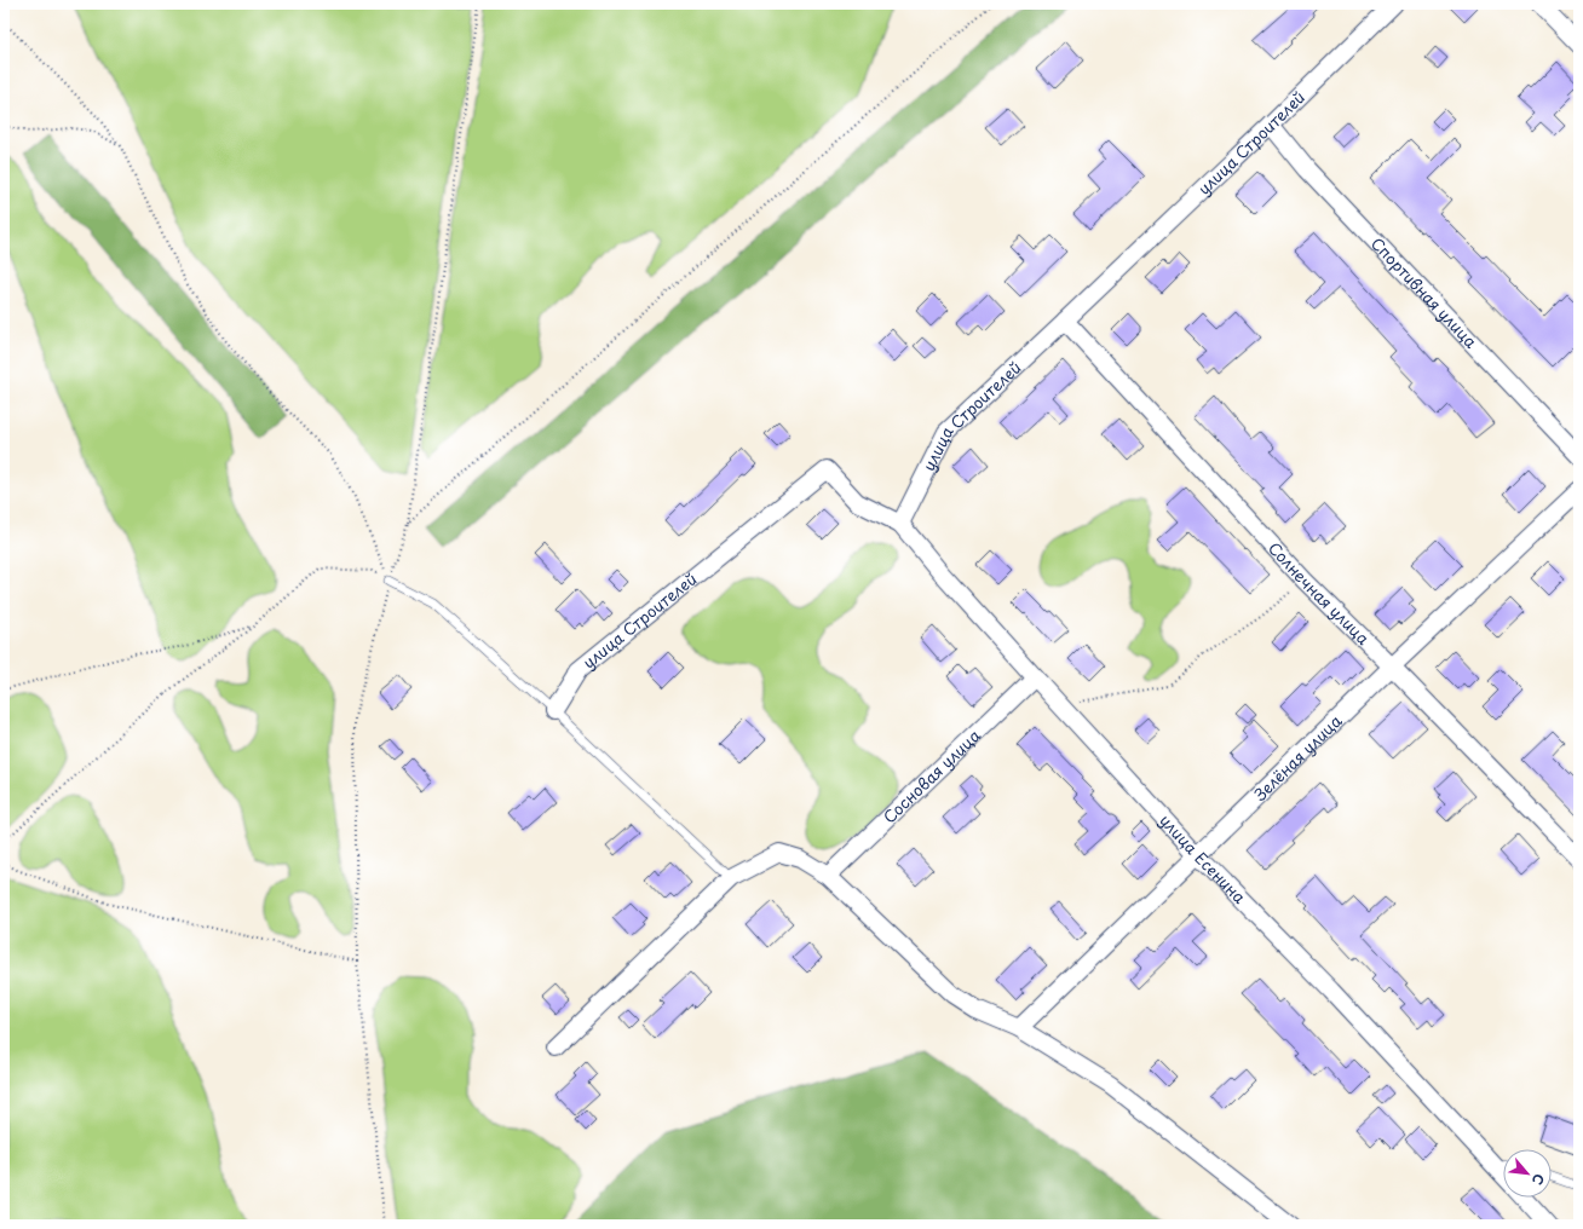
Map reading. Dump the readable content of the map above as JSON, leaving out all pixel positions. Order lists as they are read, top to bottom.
{
  "streets": {
    "street": [
      "улица Строителей",
      "Спортивная улица",
      "Солнечная улица",
      "Зелёная улица",
      "Сосновая улица",
      "улица Есенина"
    ]
  },
  "crossings": [
    ["улица Строителей", "Спортивная улица"],
    ["улица Строителей", "Солнечная улица"],
    ["улица Строителей", "улица Есенина"],
    ["Солнечная улица", "Зелёная улица"],
    ["Зелёная улица", "улица Есенина"],
    ["Сосновая улица", "улица Есенина"]
  ],
  "north": "bottom right"
}
